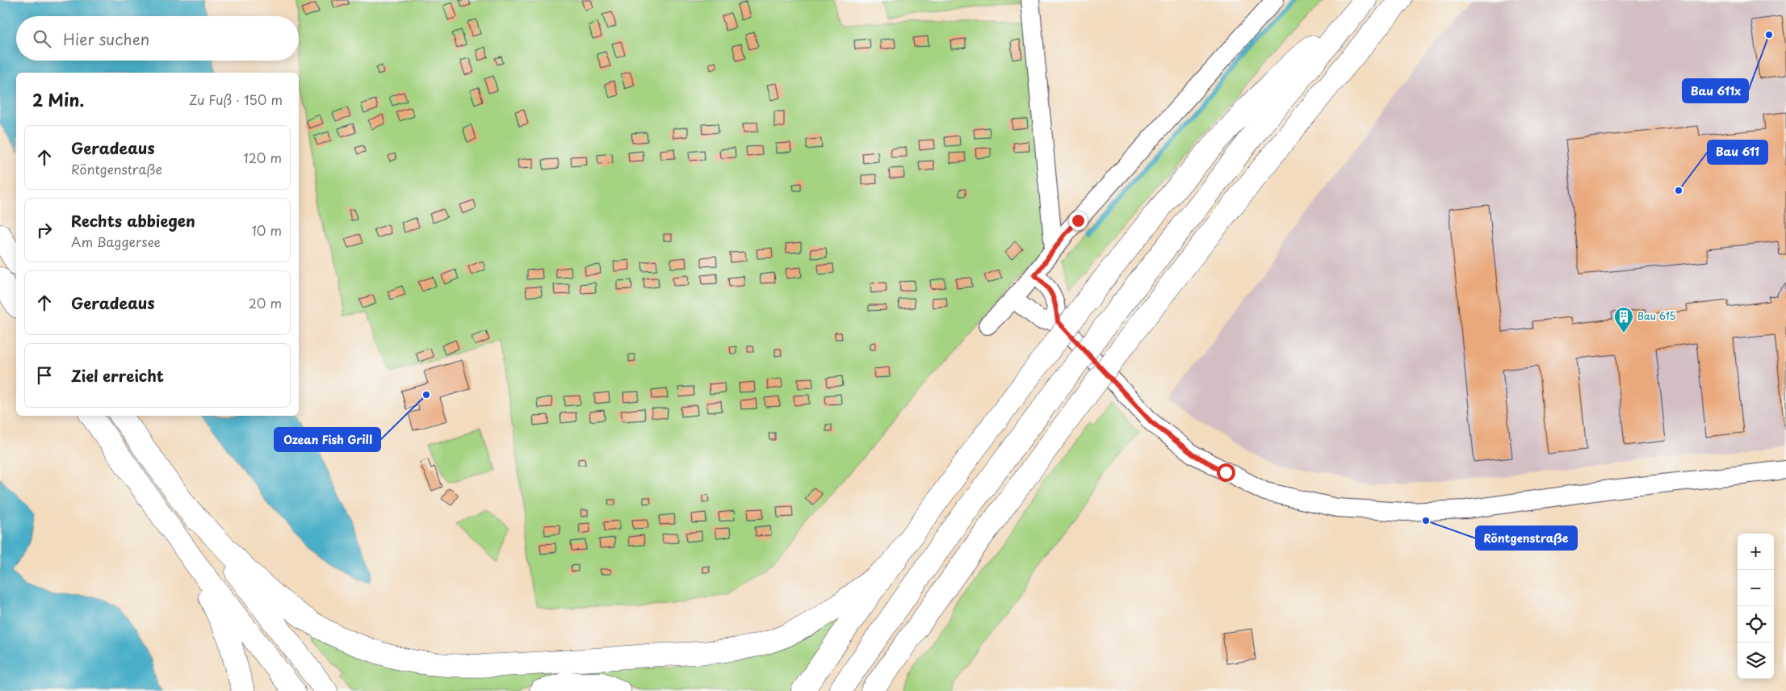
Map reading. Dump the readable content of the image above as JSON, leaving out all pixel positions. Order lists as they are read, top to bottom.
{
  "places": {
    "other": [
      "Bau 611x",
      "Bau 611",
      "Ozean Fish Grill",
      "Röntgenstraße"
    ],
    "building": ["Bau 615"]
  },
  "page": {
    "search": "Hier suchen",
    "heading": ["2 Min.", "Zu Fuß · 150 m"],
    "list": [
      ["Geradeaus", "Röntgenstraße", "120 m"],
      ["Rechts abbiegen", "Am Baggersee", "10 m"],
      ["Geradeaus", "20 m"],
      "Ziel erreicht"
    ],
    "map_buttons": ["+", "−"]
  }
}
